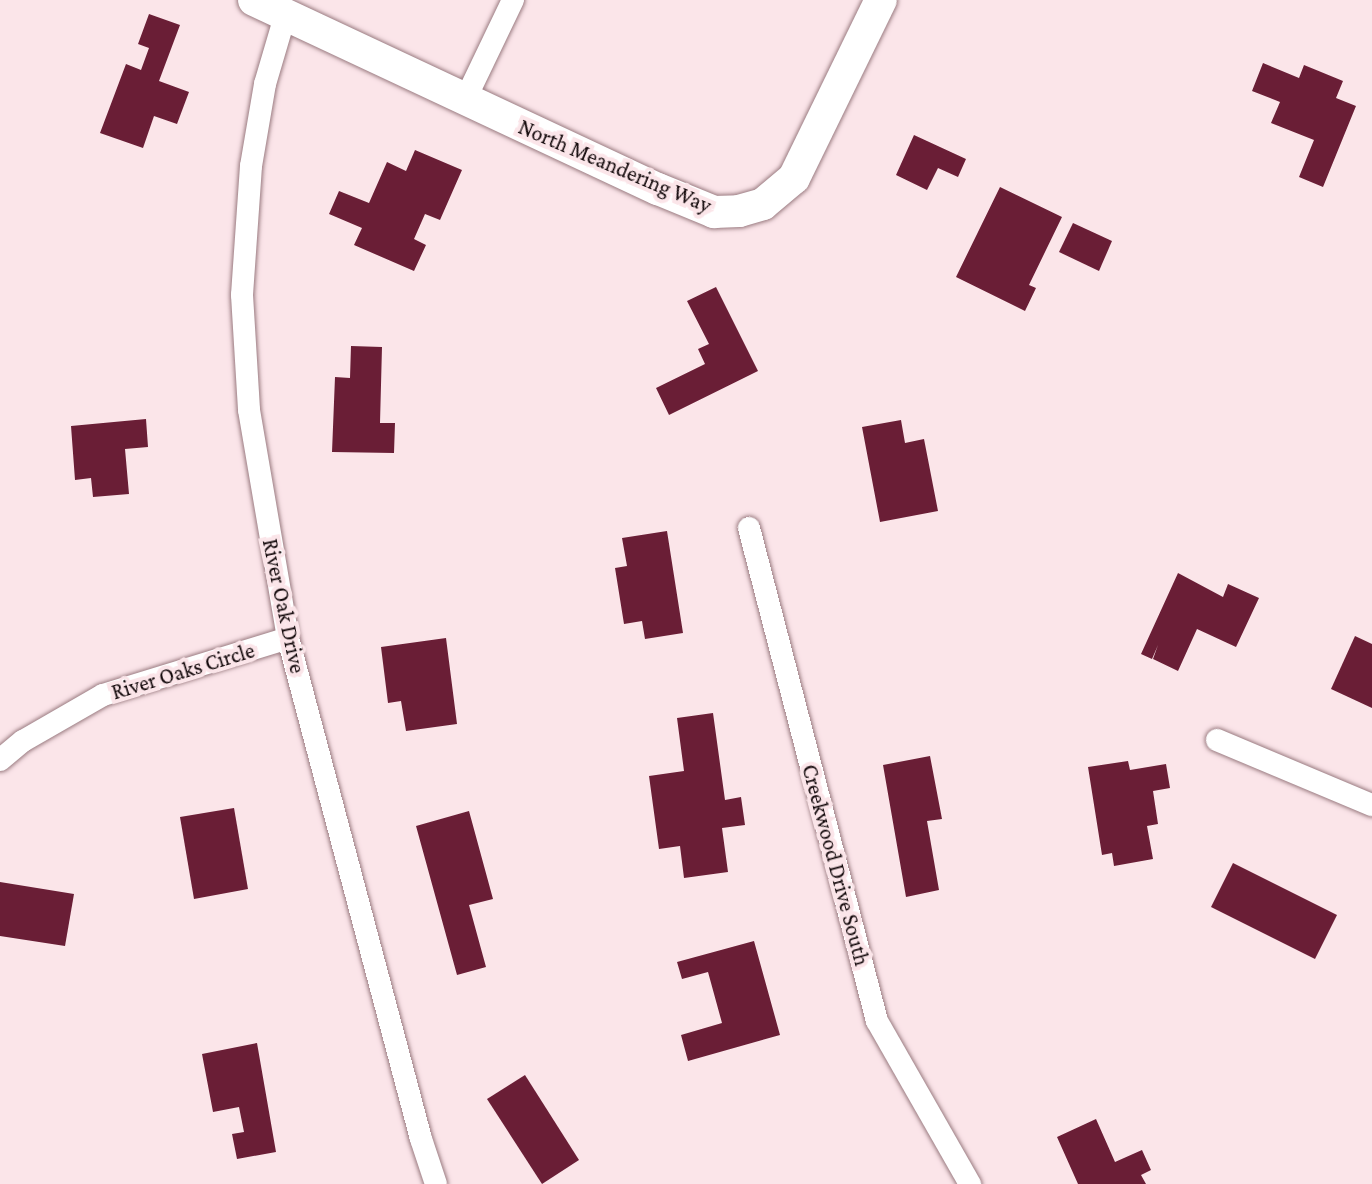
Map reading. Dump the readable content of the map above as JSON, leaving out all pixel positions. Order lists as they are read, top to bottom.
{
  "streets": {
    "street": [
      "North Meandering Way",
      "River Oak Drive",
      "River Oaks Circle",
      "Creekwood Drive South"
    ]
  },
  "crossings": [
    ["North Meandering Way", "River Oak Drive"],
    ["River Oak Drive", "River Oaks Circle"]
  ]
}
